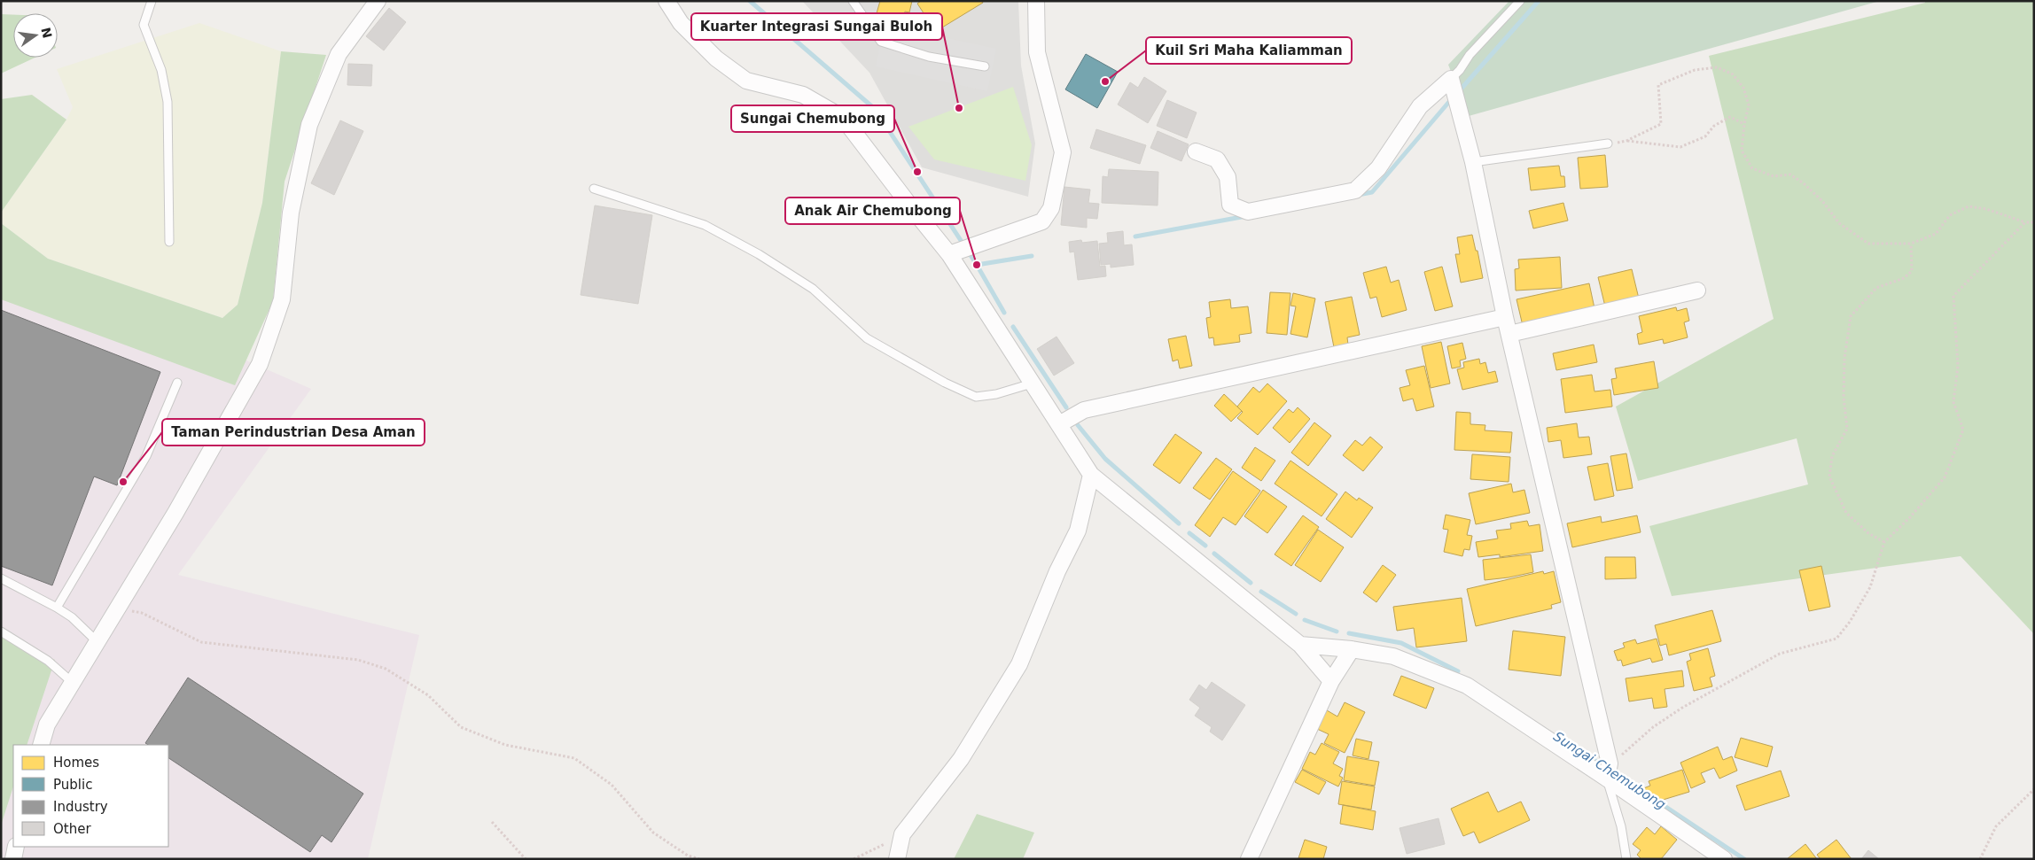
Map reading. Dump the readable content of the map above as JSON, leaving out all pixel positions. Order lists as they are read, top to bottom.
{
  "water": ["Sungai Chemubong"],
  "places": [
    "Kuil Sri Maha Kaliamman",
    "Kuarter Integrasi Sungai Buloh",
    "Sungai Chemubong",
    "Anak Air Chemubong",
    "Taman Perindustrian Desa Aman"
  ],
  "legend": [
    "Homes",
    "Public",
    "Industry",
    "Other"
  ],
  "north": "right"
}
